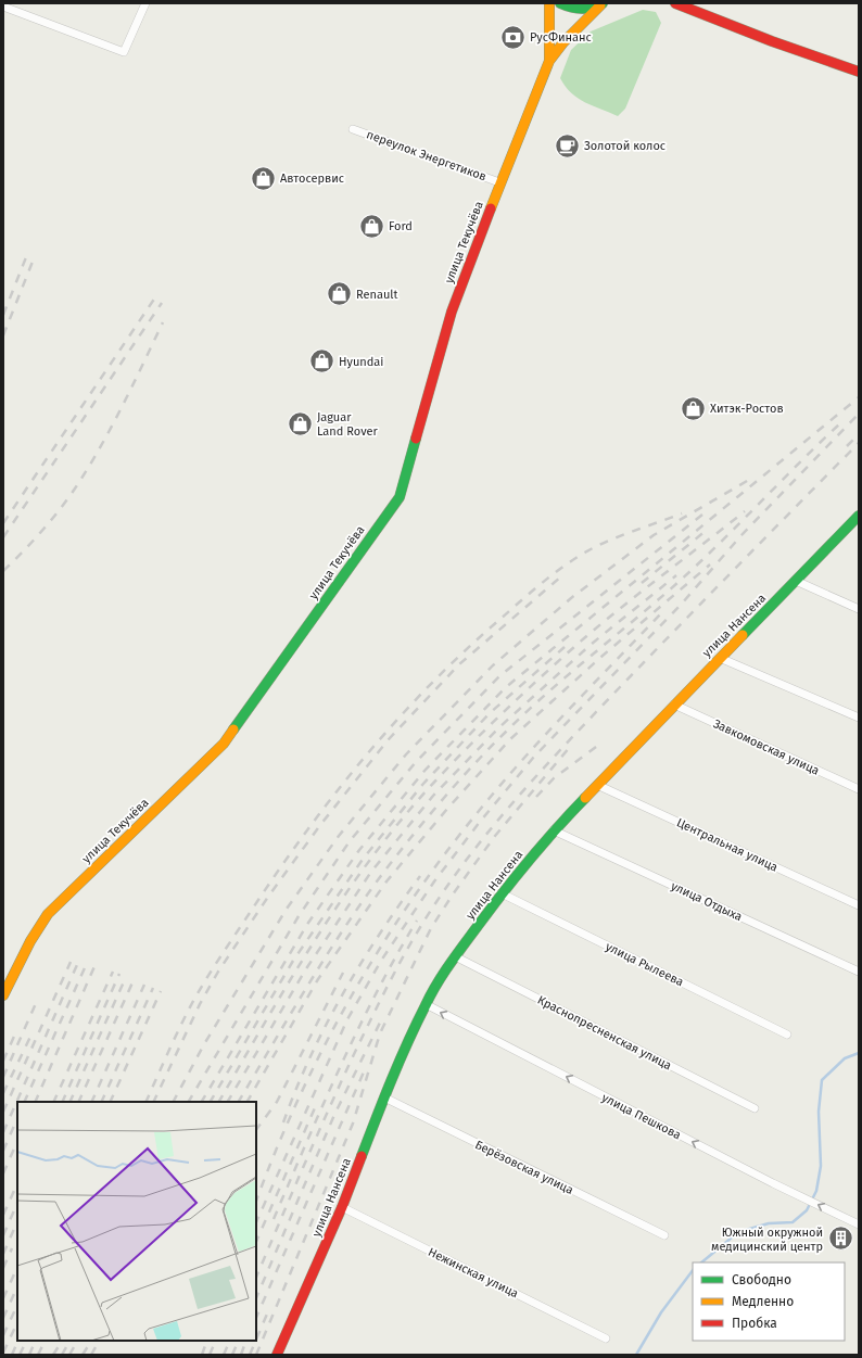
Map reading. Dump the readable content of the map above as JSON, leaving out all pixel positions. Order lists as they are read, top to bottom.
{
  "streets": {
    "main road": ["улица Текучёва", "улица Нансена"],
    "street": [
      "переулок Энергетиков",
      "Завкомовская улица",
      "Центральная улица",
      "улица Отдыха",
      "улица Рылеева",
      "Краснопресненская улица",
      "улица Пешкова",
      "Берёзовская улица",
      "Нежинская улица"
    ]
  },
  "crossings": [
    ["переулок Энергетиков", "улица Текучёва"],
    ["улица Нансена", "Завкомовская улица"],
    ["улица Нансена", "Центральная улица"],
    ["улица Нансена", "улица Отдыха"],
    ["улица Нансена", "улица Рылеева"],
    ["улица Нансена", "Краснопресненская улица"],
    ["улица Нансена", "улица Пешкова"],
    ["улица Нансена", "Берёзовская улица"],
    ["улица Нансена", "Нежинская улица"]
  ],
  "one_way": ["улица Пешкова"],
  "places": {
    "bank": ["РусФинанс"],
    "cafe": ["Золотой колос"],
    "shop": [
      "Автосервис",
      "Ford",
      "Renault",
      "Hyundai",
      "Хитэк-Ростов",
      "Jaguar Land Rover"
    ],
    "building": ["Южный окружной медицинский центр"]
  },
  "legend": ["Свободно", "Медленно", "Пробка"]
}
